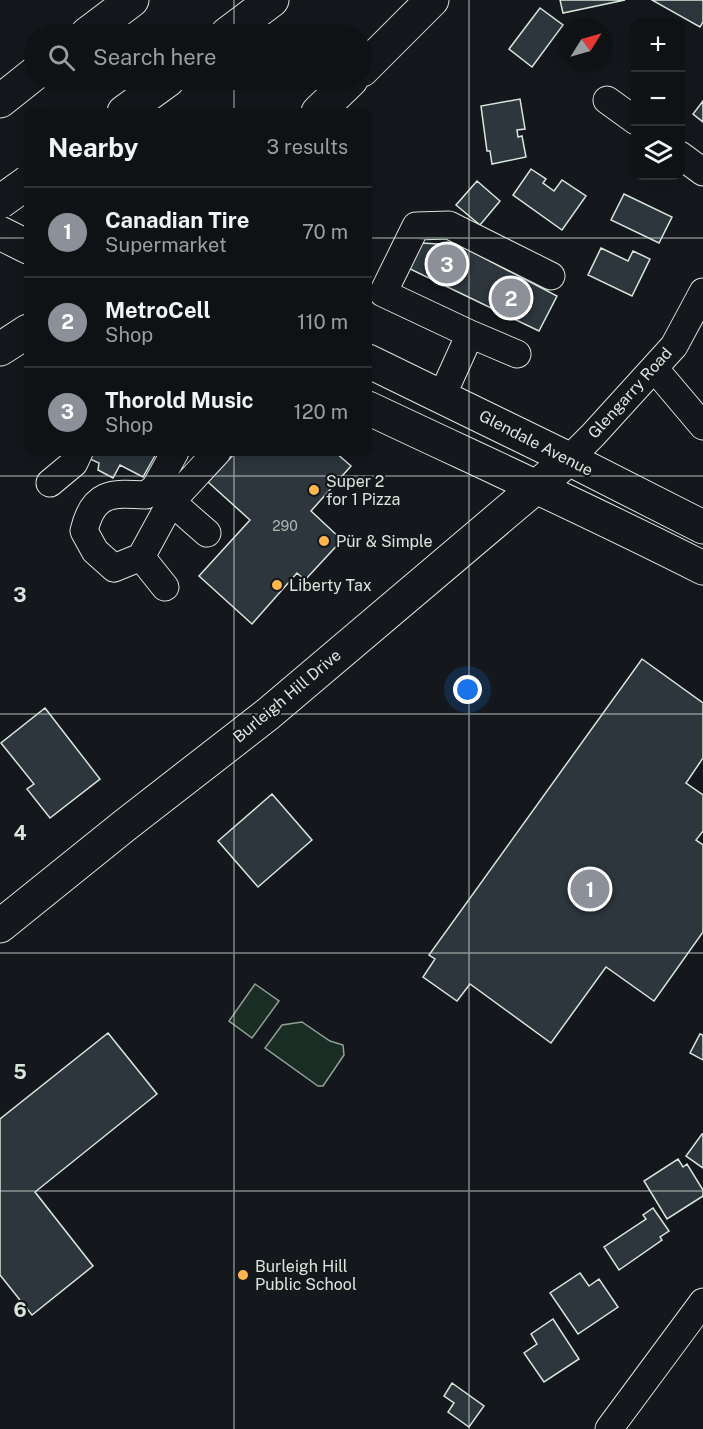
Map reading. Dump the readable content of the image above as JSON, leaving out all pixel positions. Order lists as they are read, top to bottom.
{
  "streets": {
    "main road": ["Glendale Avenue", "Burleigh Hill Drive"],
    "street": ["Glengarry Road"]
  },
  "crossings": [
    ["Glengarry Road", "Glendale Avenue"],
    ["Glengarry Road", "Burleigh Hill Drive"],
    ["Glendale Avenue", "Burleigh Hill Drive"]
  ],
  "places": [
    "Super 2 for 1 Pizza",
    "Pür & Simple",
    "Liberty Tax",
    "Burleigh Hill Public School"
  ],
  "house_numbers": ["290"],
  "north": "top right",
  "page": {
    "map_buttons": ["+", "−"],
    "search": "Search here",
    "heading": ["Nearby", "3 results"],
    "list": [
      {
        "mark": "1",
        "name": "Canadian Tire",
        "note": "Supermarket",
        "value": "70 m"
      },
      {
        "mark": "2",
        "name": "MetroCell",
        "note": "Shop",
        "value": "110 m"
      },
      {
        "mark": "3",
        "name": "Thorold Music",
        "note": "Shop",
        "value": "120 m"
      }
    ],
    "pins": ["3", "2", "1"]
  },
  "grid": {
    "rows": [
      "3",
      "4",
      "5",
      "6"
    ]
  }
}
